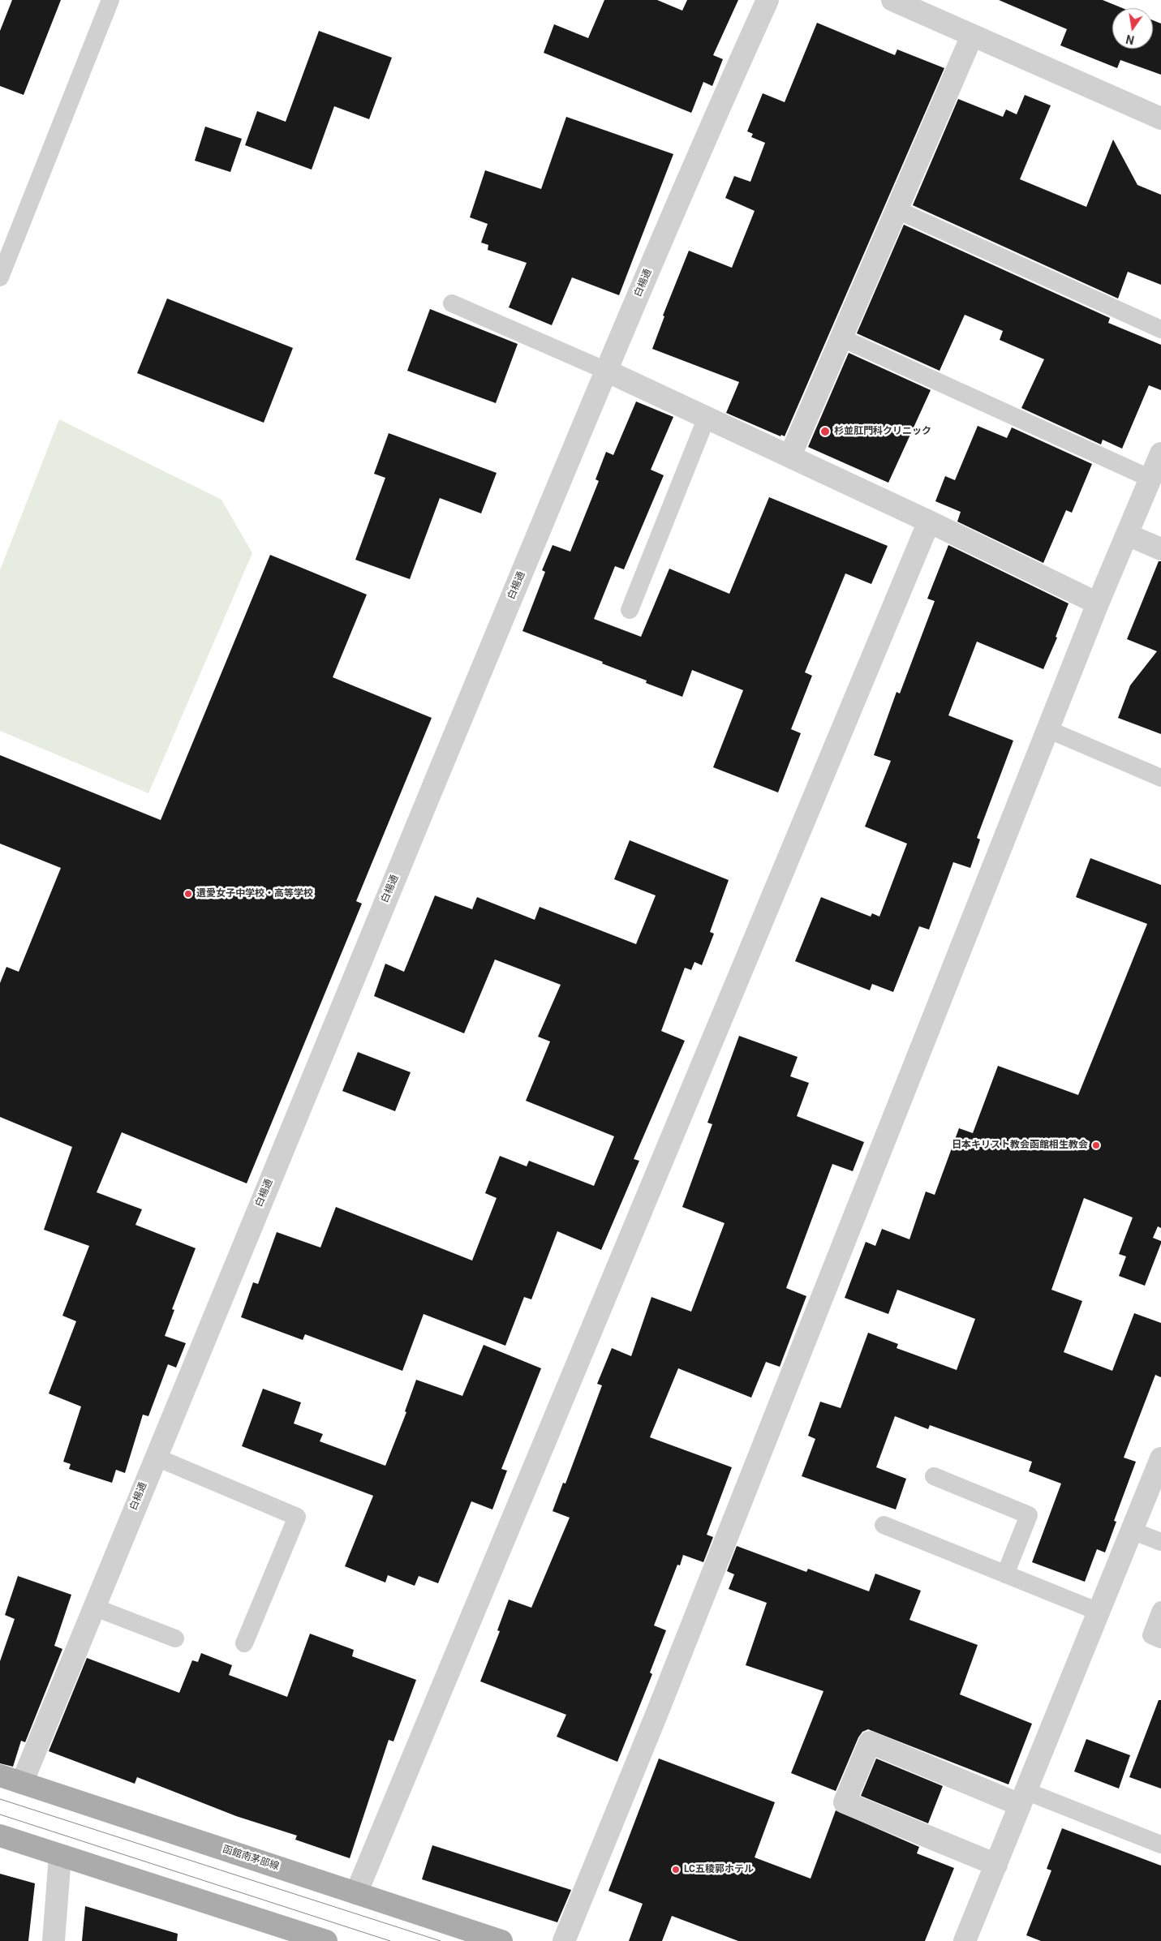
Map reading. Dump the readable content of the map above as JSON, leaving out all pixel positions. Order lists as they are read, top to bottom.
{
  "streets": {
    "main road": ["函館南茅部線"],
    "street": ["白楊通"]
  },
  "crossings": [
    ["白楊通", "函館南茅部線"]
  ],
  "places": [
    "杉並肛門科クリニック",
    "遺愛女子中学校・高等学校",
    "日本キリスト教会函館相生教会",
    "LC五稜郭ホテル"
  ],
  "north": "bottom"
}
